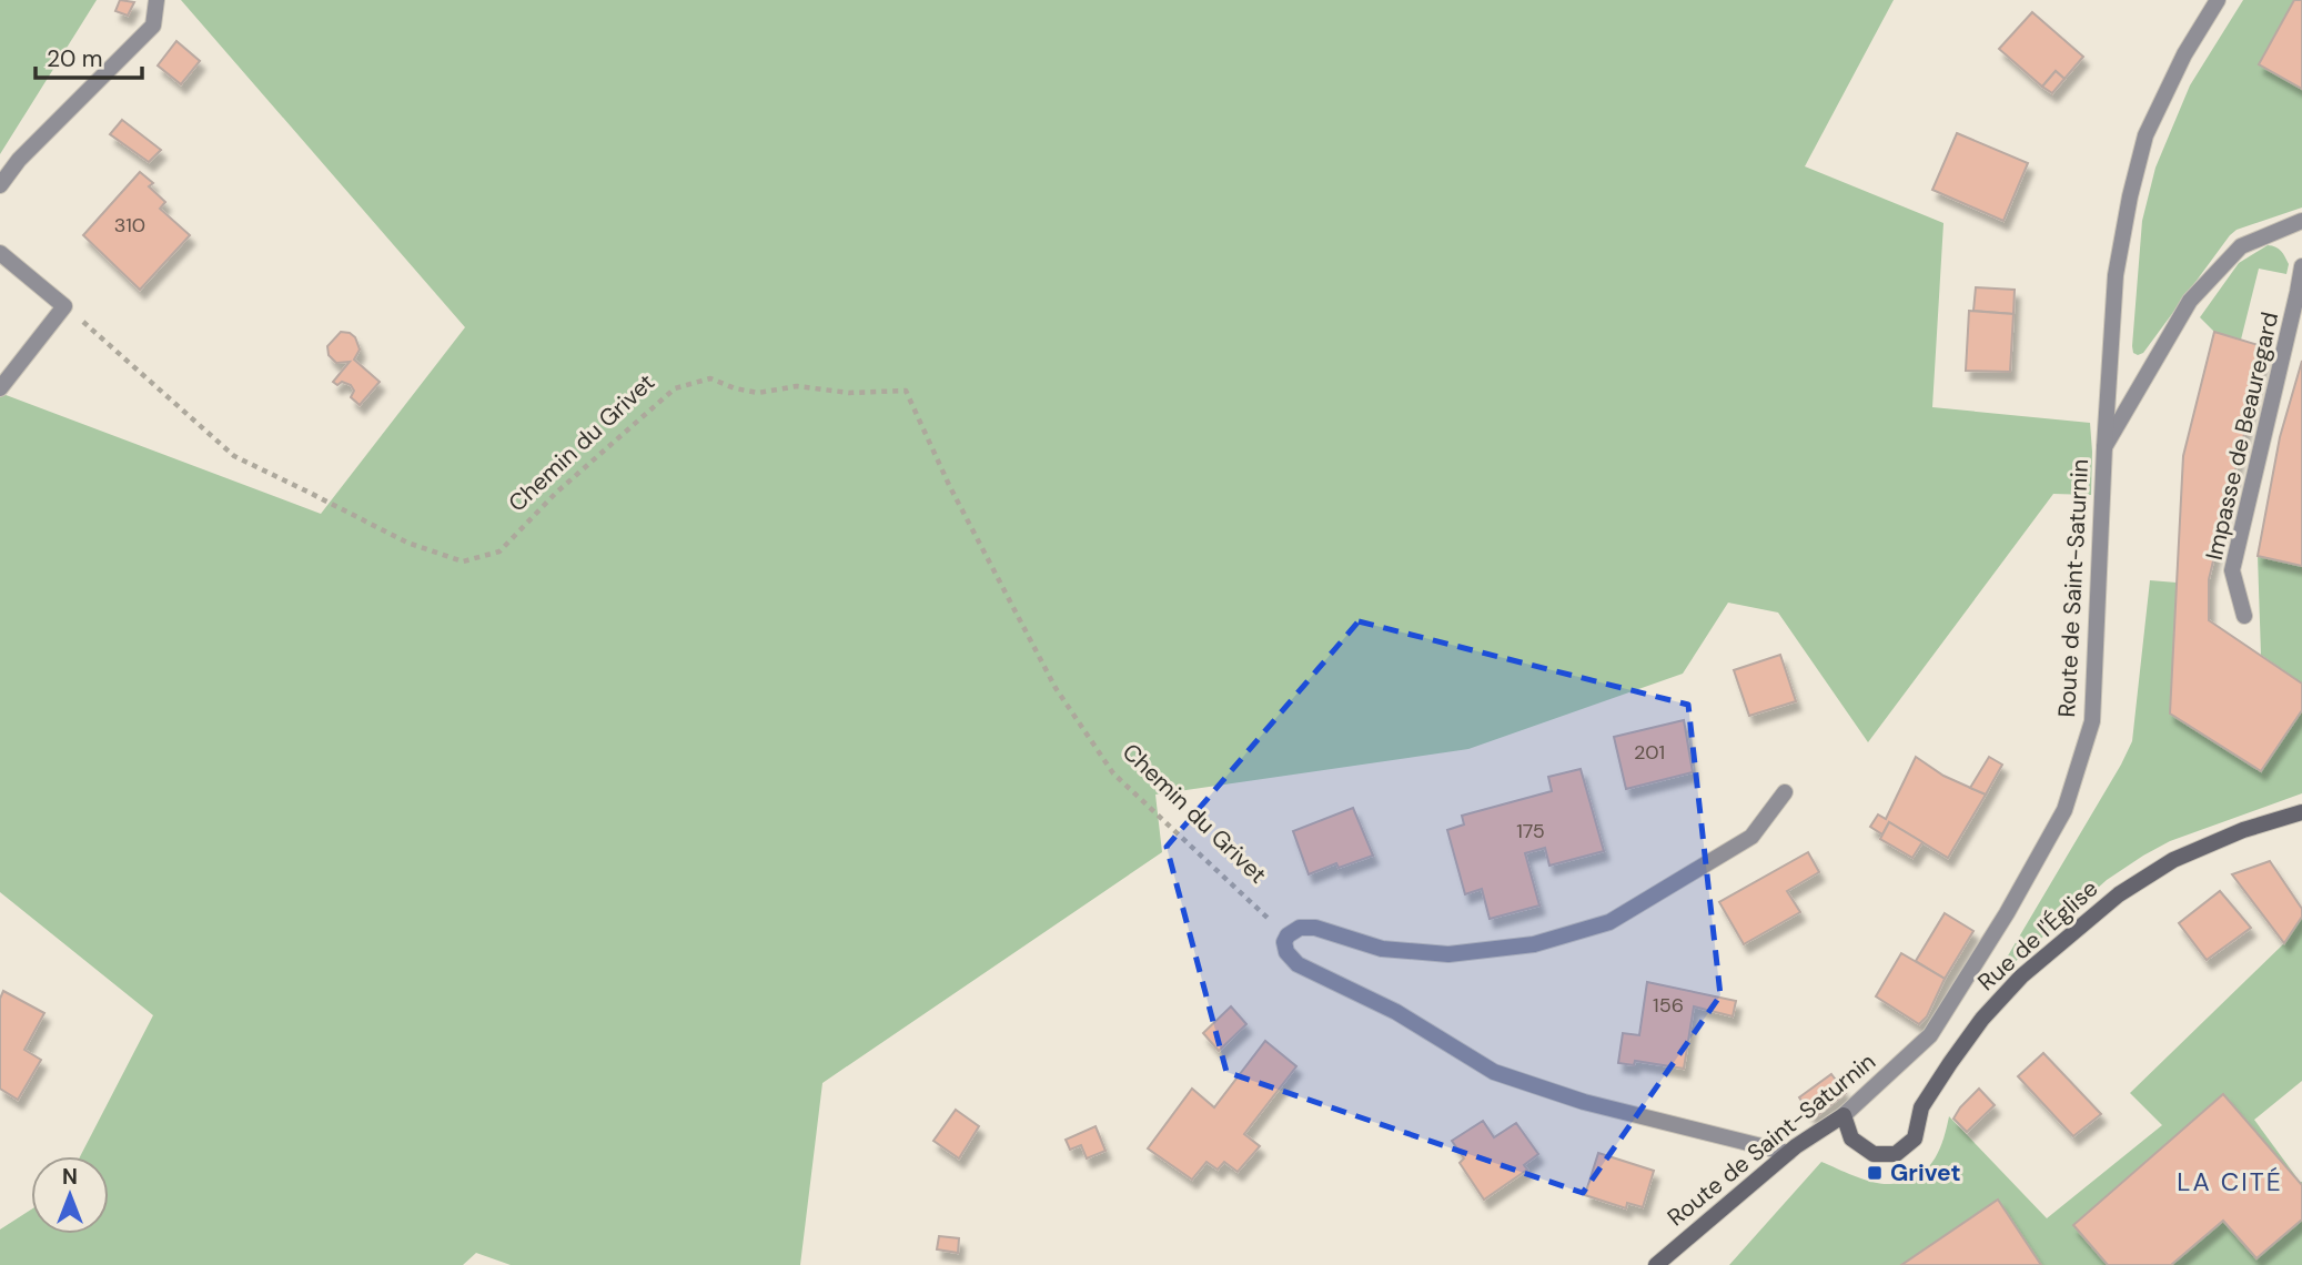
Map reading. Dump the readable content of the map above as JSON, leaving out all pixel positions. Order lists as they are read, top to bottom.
{
  "streets": {
    "street": ["Impasse de Beauregard", "Route de Saint-Saturnin", "Rue de l'Église"],
    "path": ["Chemin du Grivet"]
  },
  "crossings": [
    ["Route de Saint-Saturnin", "Rue de l'Église"]
  ],
  "districts": ["LA CITÉ"],
  "places": {
    "transit": ["Grivet"]
  },
  "house_numbers": [
    "310",
    "201",
    "175",
    "156"
  ],
  "scale_bar": "20 m",
  "north": "top"
}
